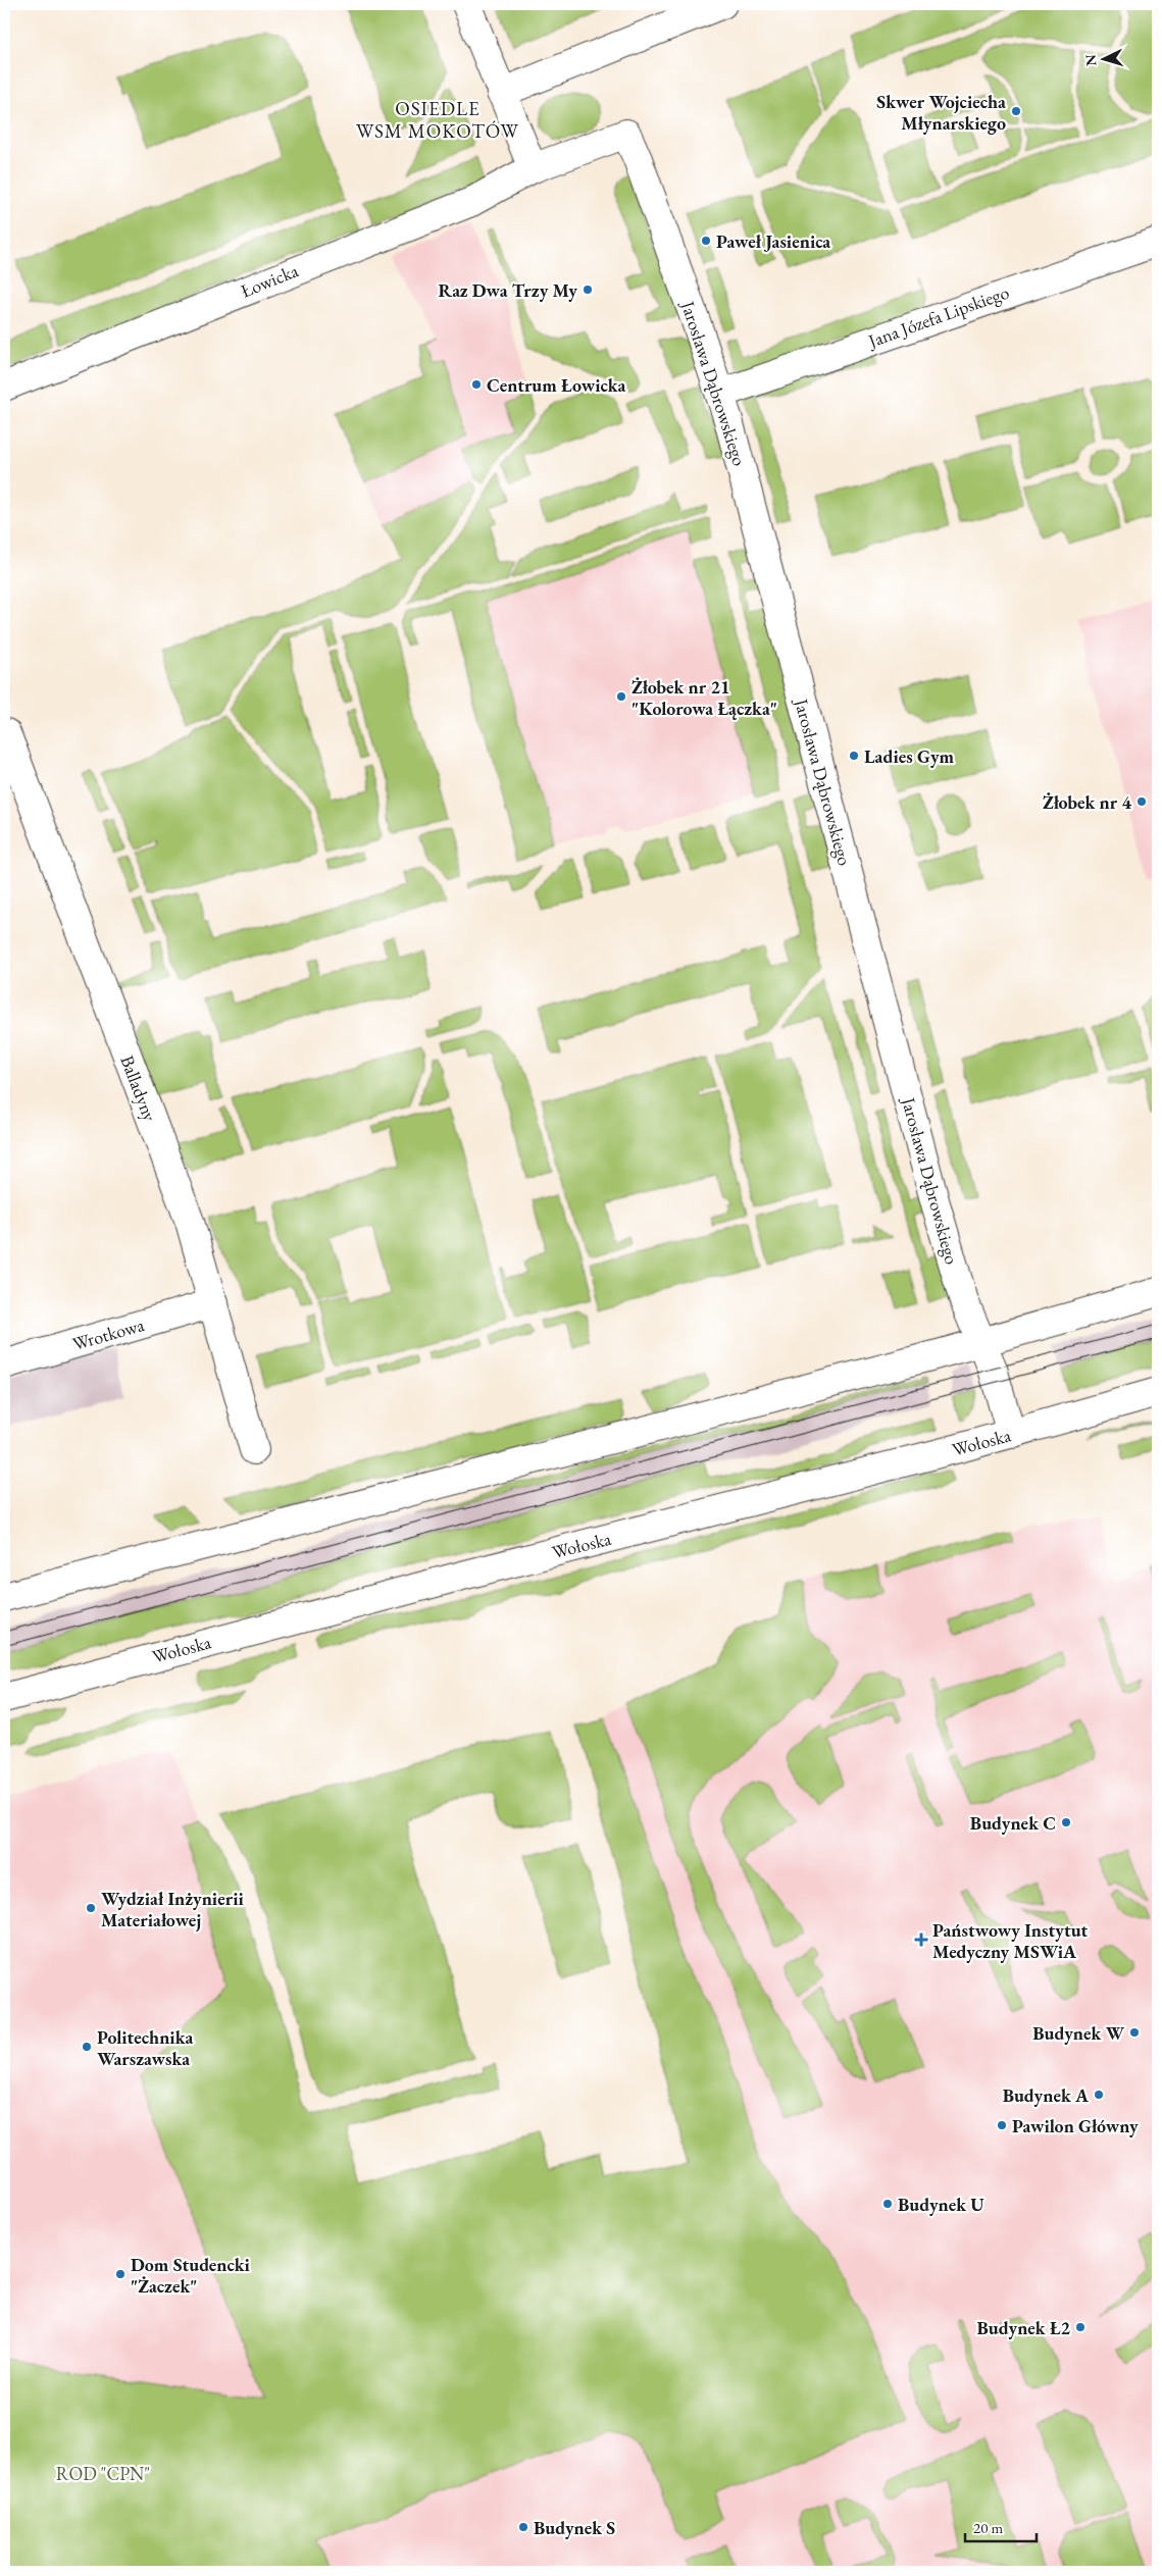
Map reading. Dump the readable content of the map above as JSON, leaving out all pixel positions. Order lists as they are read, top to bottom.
{
  "streets": {
    "street": [
      "Łowicka",
      "Jana Józefa Lipskiego",
      "Jarosława Dąbrowskiego",
      "Balladyny",
      "Wrotkowa",
      "Wołoska"
    ]
  },
  "crossings": [
    ["Łowicka", "Jarosława Dąbrowskiego"],
    ["Jana Józefa Lipskiego", "Jarosława Dąbrowskiego"],
    ["Jarosława Dąbrowskiego", "Wołoska"],
    ["Balladyny", "Wrotkowa"]
  ],
  "districts": ["OSIEDLE WSM MOKOTÓW"],
  "parks": ["ROD \"CPN\""],
  "places": {
    "other": [
      "Skwer Wojciecha Młynarskiego",
      "Paweł Jasienica",
      "Raz Dwa Trzy My",
      "Centrum Łowicka",
      "Żłobek nr 21 \"Kolorowa Łączka\"",
      "Ladies Gym",
      "Żłobek nr 4",
      "Budynek C",
      "Wydział Inżynierii Materiałowej",
      "Budynek W",
      "Politechnika Warszawska",
      "Budynek A",
      "Pawilon Główny",
      "Budynek U",
      "Dom Studencki \"Żaczek\"",
      "Budynek Ł2",
      "Budynek S"
    ],
    "health": ["Państwowy Instytut Medyczny MSWiA"]
  },
  "scale_bar": "20 m",
  "north": "left"
}
